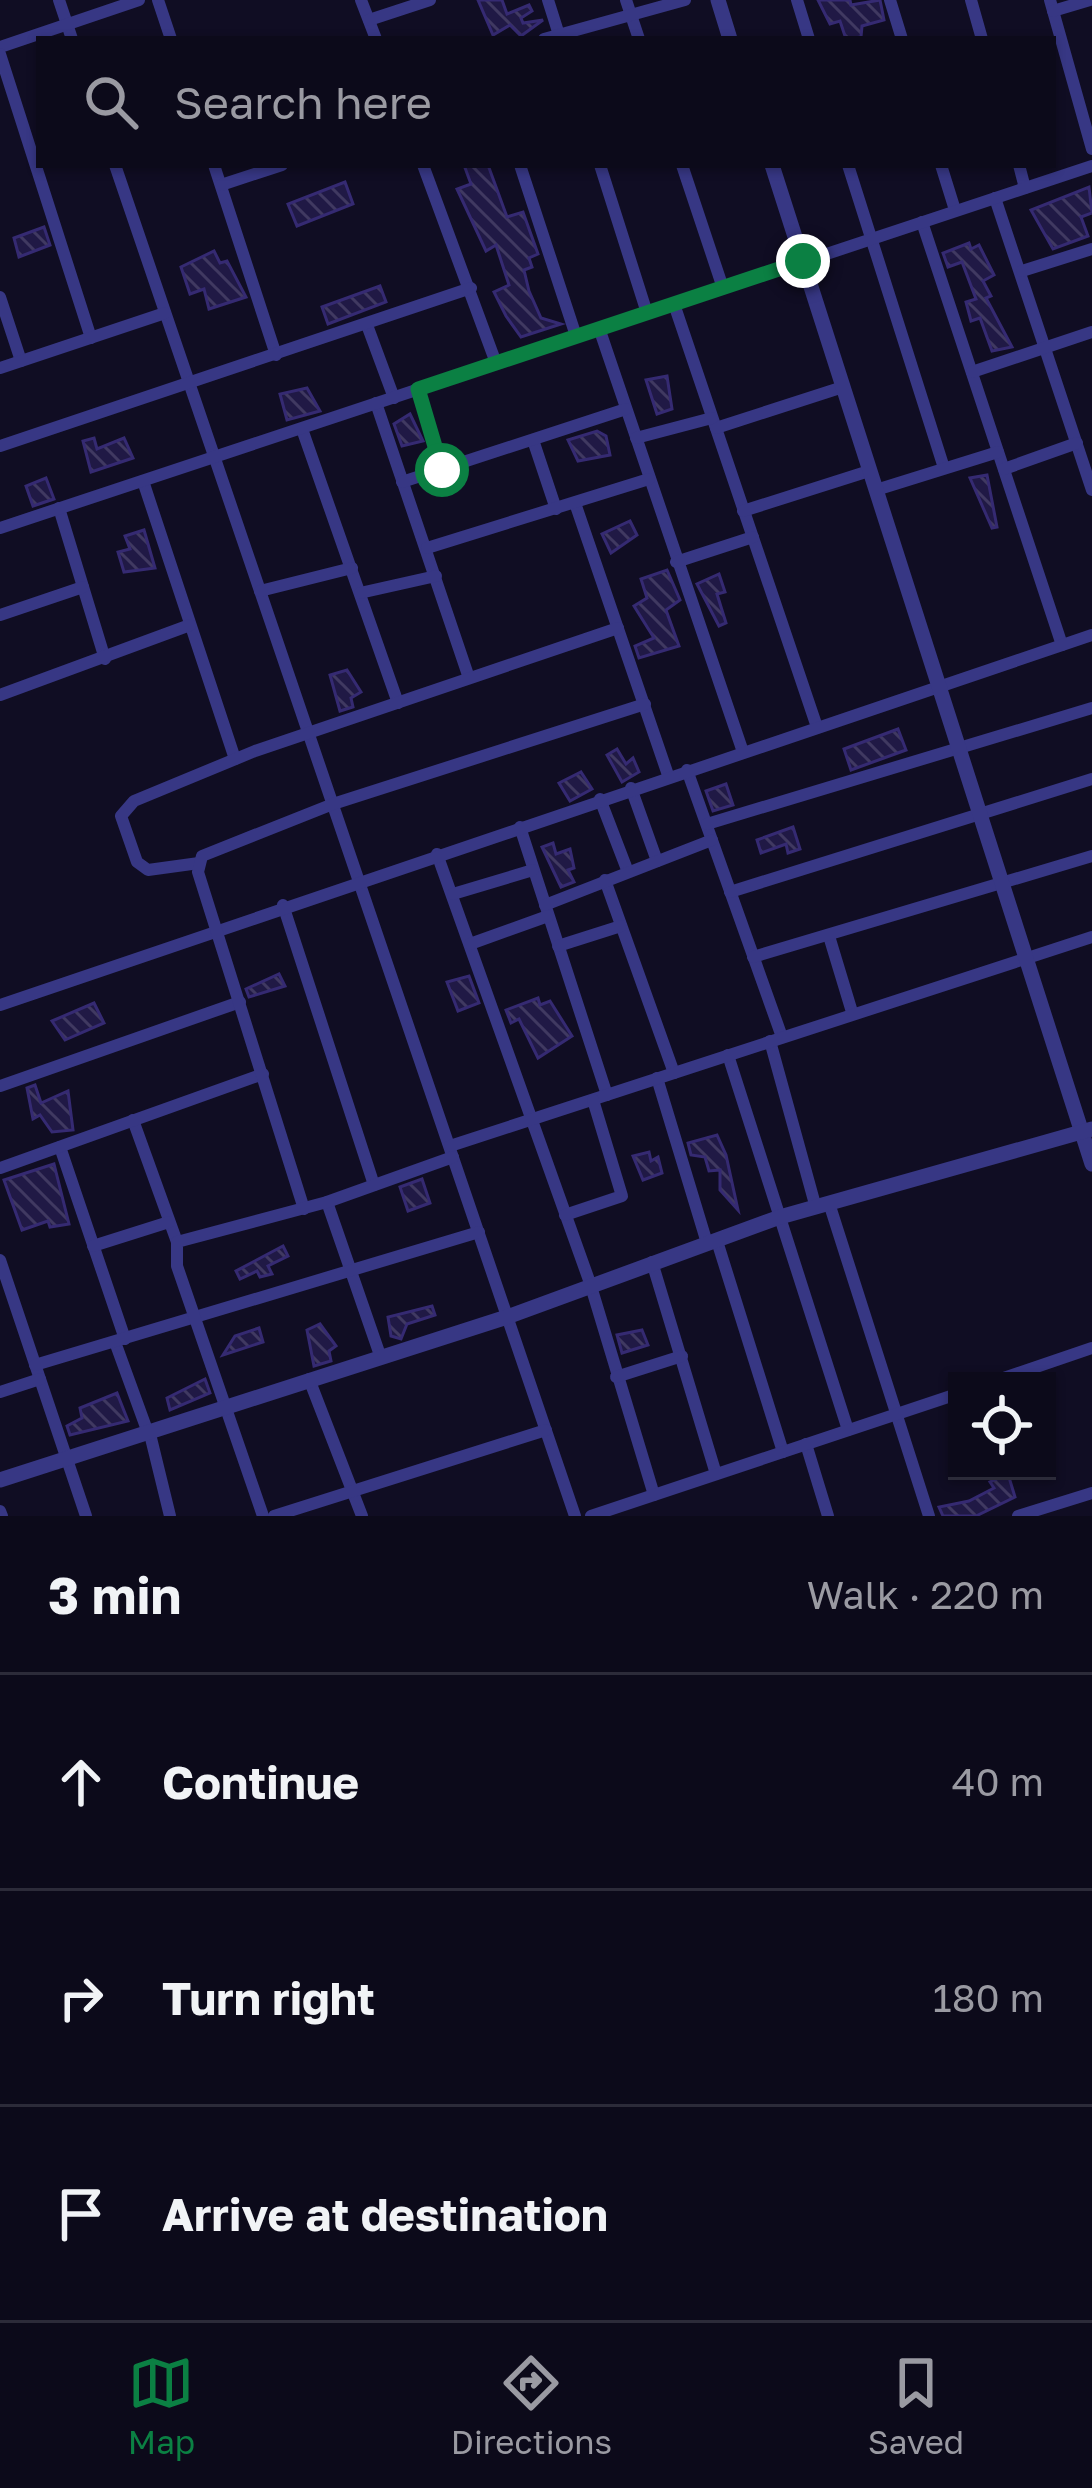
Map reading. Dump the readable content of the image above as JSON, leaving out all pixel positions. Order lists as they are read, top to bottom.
{
  "page": {
    "search": "Search here",
    "heading": ["3 min", "Walk · 220 m"],
    "list": [
      ["Continue", "40 m"],
      ["Turn right", "180 m"],
      "Arrive at destination"
    ],
    "nav": ["Map", "Directions", "Saved"]
  }
}
